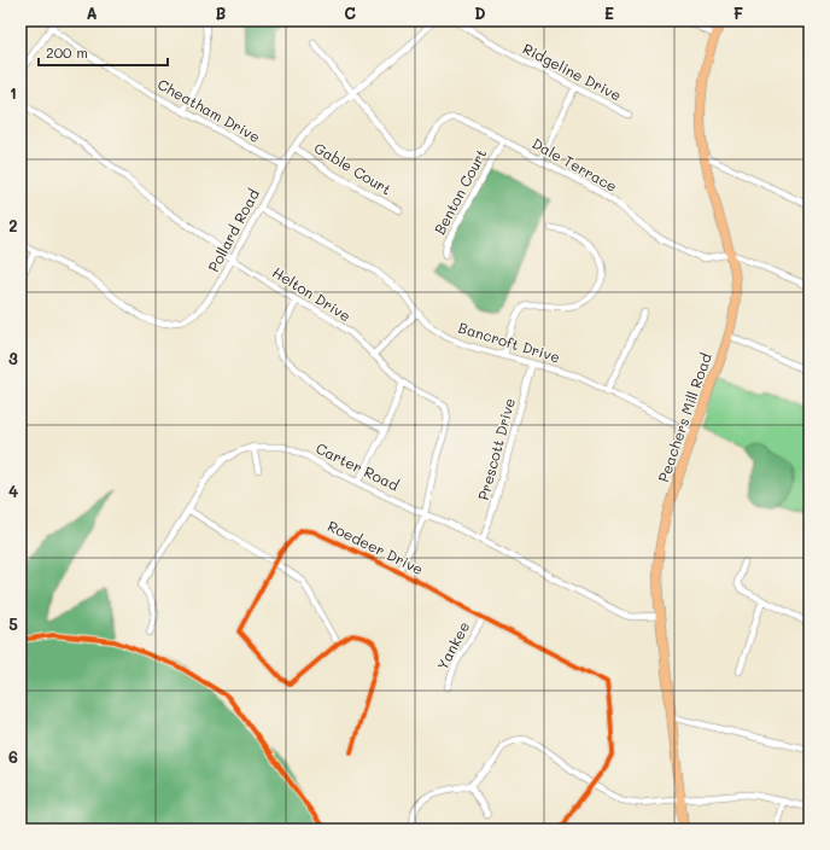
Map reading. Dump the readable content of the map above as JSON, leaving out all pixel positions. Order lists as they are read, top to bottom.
{
  "streets": {
    "main road": ["Peachers Mill Road"],
    "street": [
      "Ridgeline Drive",
      "Cheatham Drive",
      "Dale Terrace",
      "Gable Court",
      "Benton Court",
      "Pollard Road",
      "Helton Drive",
      "Bancroft Drive",
      "Prescott Drive",
      "Carter Road",
      "Roedeer Drive",
      "Yankee"
    ]
  },
  "crossings": [
    ["Cheatham Drive", "Pollard Road"],
    ["Dale Terrace", "Benton Court"],
    ["Dale Terrace", "Pollard Road"],
    ["Dale Terrace", "Peachers Mill Road"],
    ["Gable Court", "Pollard Road"],
    ["Pollard Road", "Helton Drive"],
    ["Pollard Road", "Bancroft Drive"],
    ["Helton Drive", "Carter Road"],
    ["Helton Drive", "Roedeer Drive"],
    ["Bancroft Drive", "Peachers Mill Road"],
    ["Bancroft Drive", "Prescott Drive"],
    ["Peachers Mill Road", "Carter Road"],
    ["Prescott Drive", "Carter Road"],
    ["Roedeer Drive", "Yankee"]
  ],
  "scale_bar": "200 m",
  "grid": {
    "columns": [
      "A",
      "B",
      "C",
      "D",
      "E",
      "F"
    ],
    "rows": [
      "1",
      "2",
      "3",
      "4",
      "5",
      "6"
    ]
  }
}
